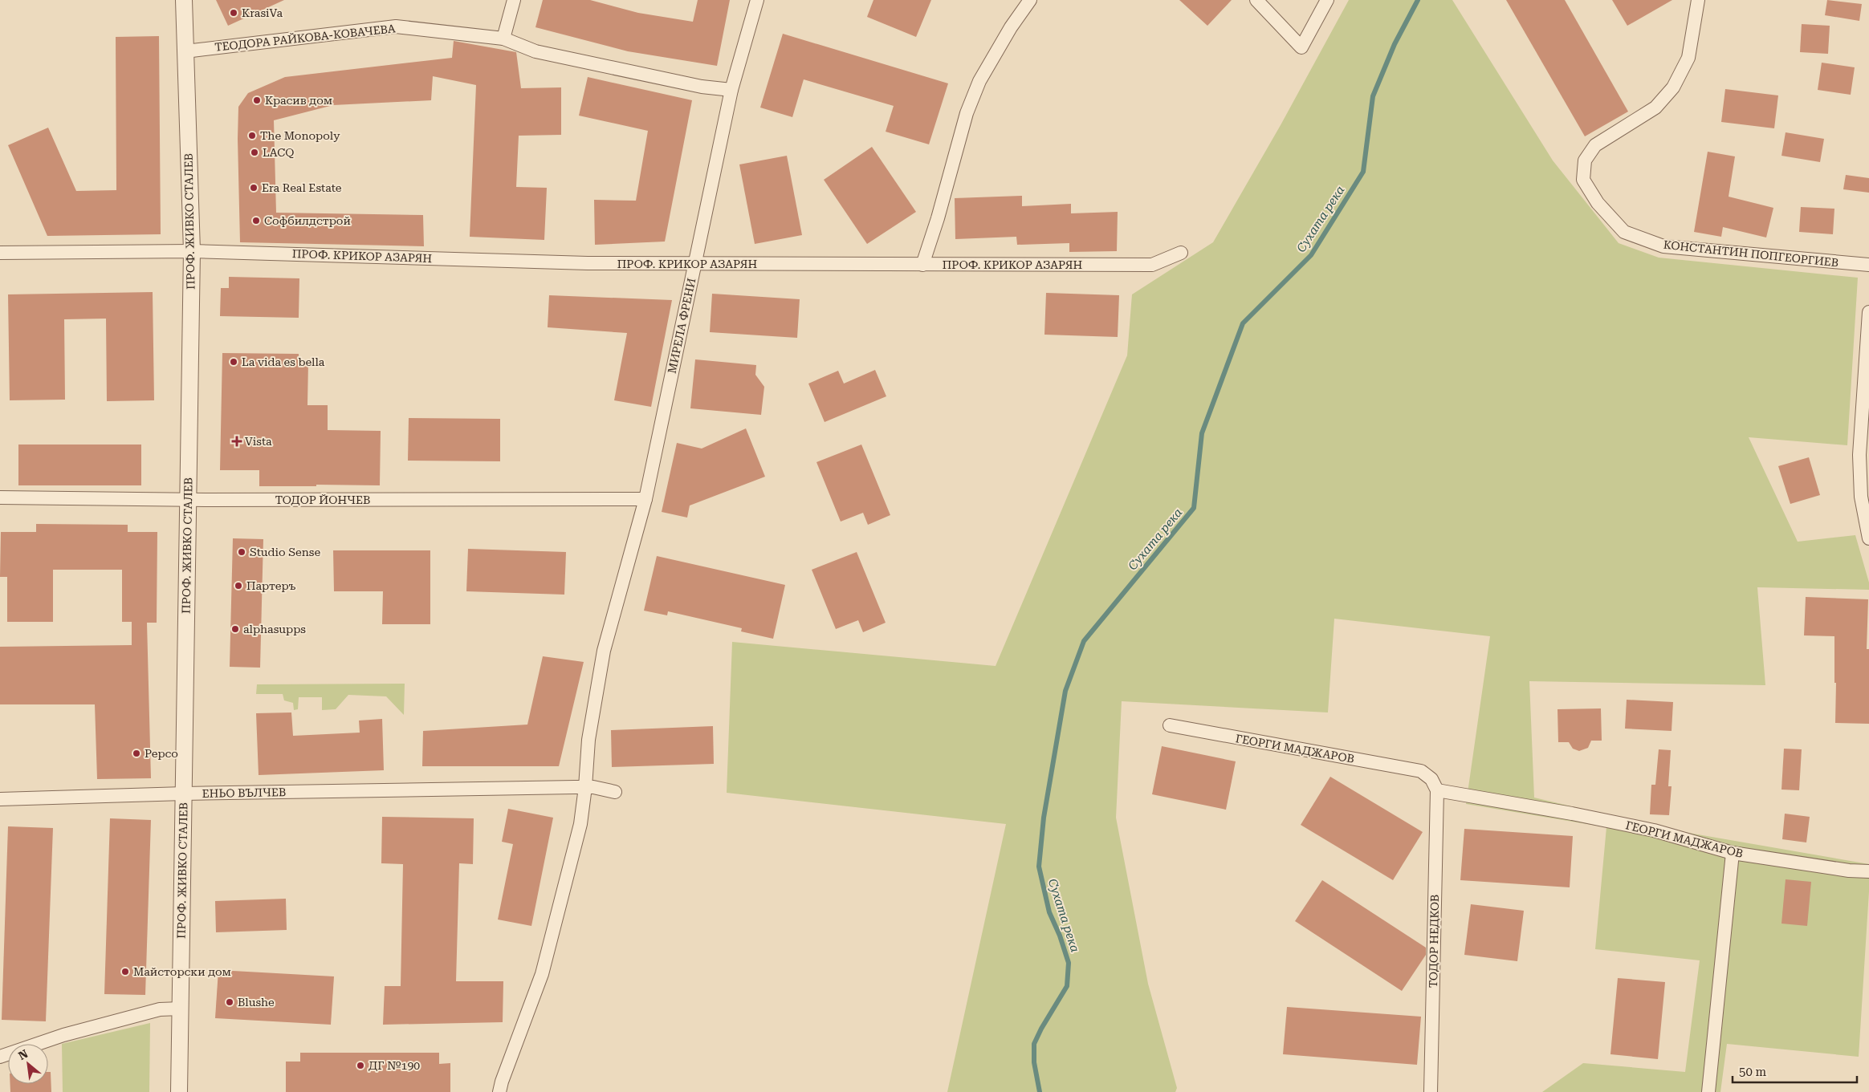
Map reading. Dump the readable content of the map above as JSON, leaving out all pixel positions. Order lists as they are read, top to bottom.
{
  "streets": {
    "street": [
      "ТЕОДОРА РАЙКОВА-КОВАЧЕВА",
      "ПРОФ. ЖИВКО СТАЛЕВ",
      "КОНСТАНТИН ПОПГЕОРГИЕВ",
      "ПРОФ. КРИКОР АЗАРЯН",
      "МИРЕЛА ФРЕНИ",
      "ТОДОР ЙОНЧЕВ",
      "ГЕОРГИ МАДЖАРОВ",
      "ЕНЬО ВЪЛЧЕВ",
      "ТОДОР НЕДКОВ"
    ]
  },
  "crossings": [
    ["ТЕОДОРА РАЙКОВА-КОВАЧЕВА", "ПРОФ. ЖИВКО СТАЛЕВ"],
    ["ТЕОДОРА РАЙКОВА-КОВАЧЕВА", "МИРЕЛА ФРЕНИ"],
    ["ПРОФ. ЖИВКО СТАЛЕВ", "ПРОФ. КРИКОР АЗАРЯН"],
    ["ПРОФ. ЖИВКО СТАЛЕВ", "ТОДОР ЙОНЧЕВ"],
    ["ПРОФ. ЖИВКО СТАЛЕВ", "ЕНЬО ВЪЛЧЕВ"],
    ["ПРОФ. КРИКОР АЗАРЯН", "МИРЕЛА ФРЕНИ"],
    ["МИРЕЛА ФРЕНИ", "ТОДОР ЙОНЧЕВ"],
    ["МИРЕЛА ФРЕНИ", "ЕНЬО ВЪЛЧЕВ"],
    ["ГЕОРГИ МАДЖАРОВ", "ТОДОР НЕДКОВ"]
  ],
  "water": ["Сухата река"],
  "places": {
    "other": [
      "KrasiVa",
      "Красив дом",
      "The Monopoly",
      "LACQ",
      "Era Real Estate",
      "Софбилдстрой",
      "La vida es bella",
      "Studio Sense",
      "Партеръ",
      "alphasupps",
      "Pepco",
      "Майсторски дом",
      "Blushe",
      "ДГ №190"
    ],
    "health": ["Vista"]
  },
  "scale_bar": "50 m",
  "north": "top left"
}
